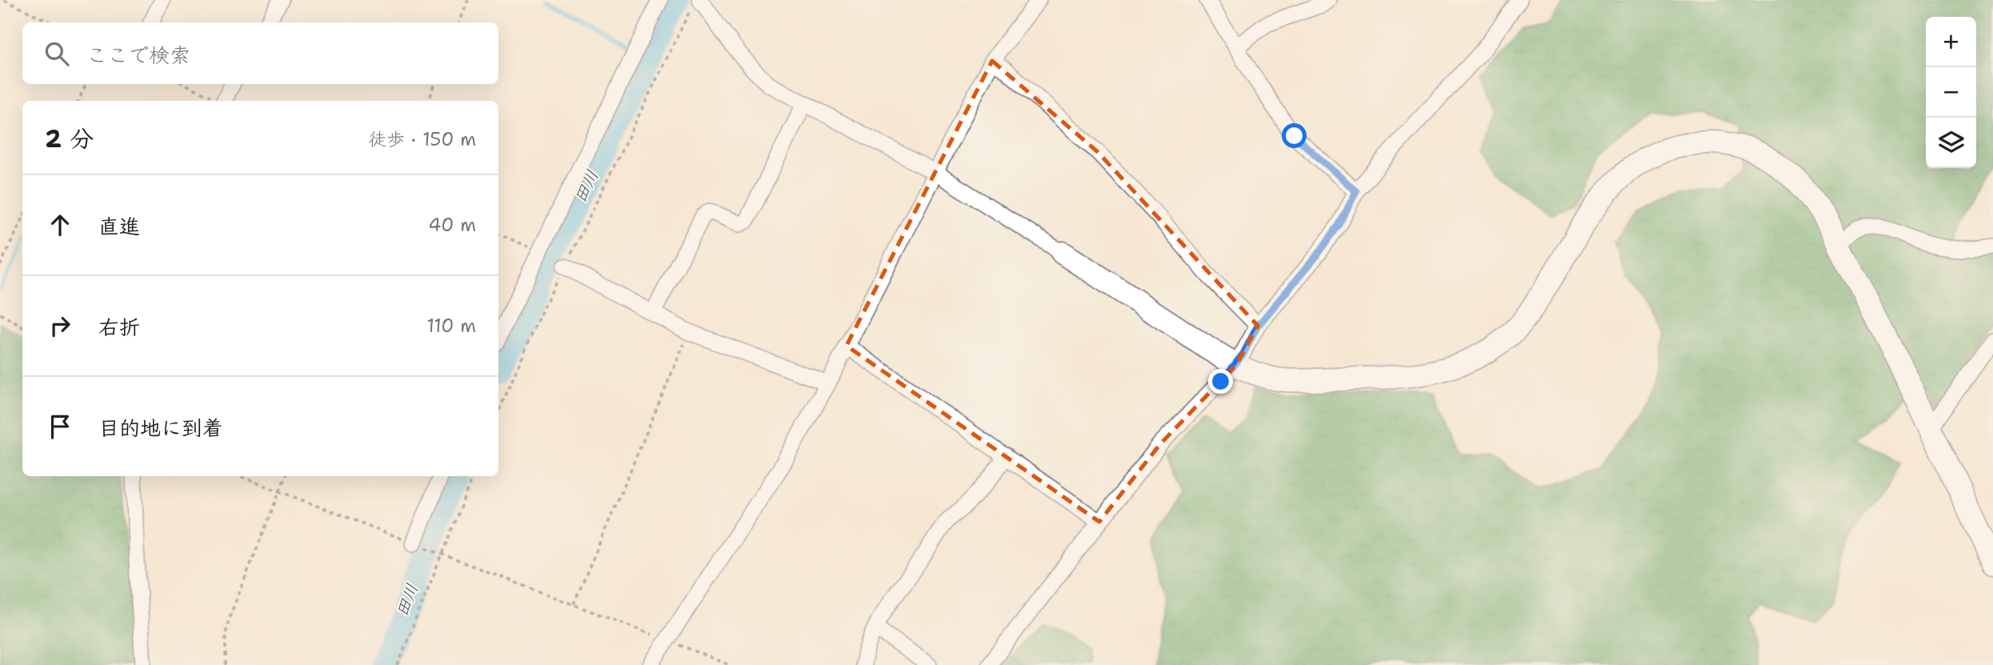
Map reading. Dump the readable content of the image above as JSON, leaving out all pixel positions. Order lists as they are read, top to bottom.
{
  "water": ["田川"],
  "page": {
    "map_buttons": ["+", "−"],
    "search": "ここで検索",
    "heading": ["2 分", "徒歩 · 150 m"],
    "list": [
      ["直進", "40 m"],
      ["右折", "110 m"],
      "目的地に到着"
    ]
  }
}
